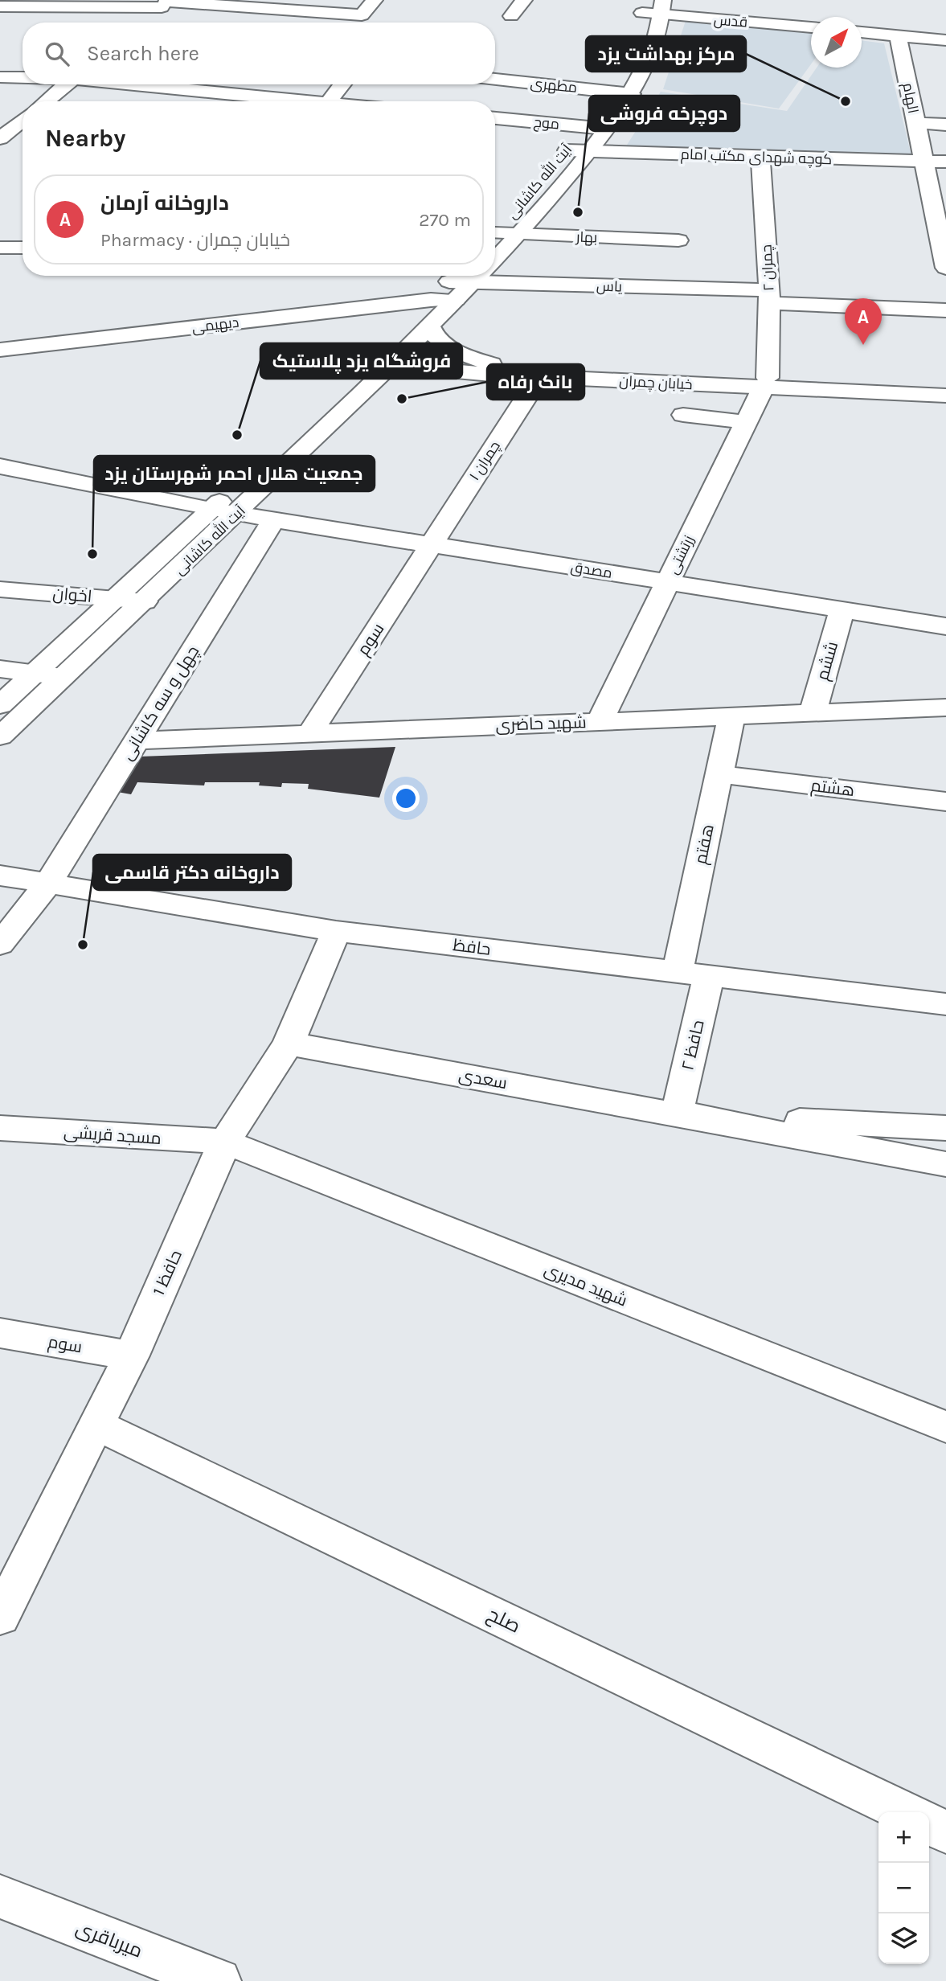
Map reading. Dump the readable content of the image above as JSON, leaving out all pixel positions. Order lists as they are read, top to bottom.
{
  "streets": {
    "street": [
      "قدس",
      "مطهری",
      "الهام",
      "موج",
      "کوچه شهدای مکتب امام",
      "آیت الله کاشانی",
      "بهار",
      "چمران ۲",
      "یاس",
      "دیهیمی",
      "خیابان چمران",
      "چمران ۱",
      "زرتشتی",
      "مصدق",
      "اخوان",
      "سوم",
      "ششم",
      "چهل و سه کاشانی",
      "شهید حاضری",
      "هشتم",
      "هفتم",
      "حافظ",
      "حافظ ۲",
      "سعدی",
      "مسجد قریشی",
      "حافظ 1",
      "شهید مدیری",
      "صلح",
      "میرباقری"
    ]
  },
  "crossings": [
    ["قدس", "آیت الله کاشانی"],
    ["مطهری", "آیت الله کاشانی"],
    ["الهام", "کوچه شهدای مکتب امام"],
    ["موج", "آیت الله کاشانی"],
    ["کوچه شهدای مکتب امام", "آیت الله کاشانی"],
    ["کوچه شهدای مکتب امام", "چمران ۲"],
    ["آیت الله کاشانی", "بهار"],
    ["آیت الله کاشانی", "یاس"],
    ["آیت الله کاشانی", "دیهیمی"],
    ["آیت الله کاشانی", "خیابان چمران"],
    ["آیت الله کاشانی", "مصدق"],
    ["آیت الله کاشانی", "اخوان"],
    ["چمران ۲", "یاس"],
    ["چمران ۲", "خیابان چمران"],
    ["چمران ۲", "زرتشتی"],
    ["خیابان چمران", "چمران ۱"],
    ["خیابان چمران", "زرتشتی"],
    ["چمران ۱", "مصدق"],
    ["چمران ۱", "سوم"],
    ["زرتشتی", "مصدق"],
    ["زرتشتی", "شهید حاضری"],
    ["مصدق", "سوم"],
    ["مصدق", "ششم"],
    ["مصدق", "چهل و سه کاشانی"],
    ["سوم", "شهید حاضری"],
    ["سوم", "حافظ 1"],
    ["ششم", "شهید حاضری"],
    ["چهل و سه کاشانی", "شهید حاضری"],
    ["چهل و سه کاشانی", "حافظ"],
    ["شهید حاضری", "هفتم"],
    ["هشتم", "هفتم"],
    ["هفتم", "حافظ"],
    ["حافظ", "حافظ ۲"],
    ["حافظ", "حافظ 1"],
    ["حافظ ۲", "سعدی"],
    ["سعدی", "حافظ 1"],
    ["مسجد قریشی", "حافظ 1"],
    ["مسجد قریشی", "شهید مدیری"],
    ["حافظ 1", "شهید مدیری"],
    ["حافظ 1", "صلح"]
  ],
  "places": [
    "مرکز بهداشت یزد",
    "دوچرخه فروشی",
    "بانک رفاه",
    "فروشگاه یزد پلاستیک",
    "جمعیت هلال احمر شهرستان یزد",
    "داروخانه دکتر قاسمی"
  ],
  "north": "top right",
  "page": {
    "search": "Search here",
    "heading": "Nearby",
    "list": [
      {
        "mark": "A",
        "name": "داروخانه آرمان",
        "note": "Pharmacy · خیابان چمران",
        "value": "270 m"
      }
    ],
    "pins": "A",
    "map_buttons": ["+", "−"]
  }
}
